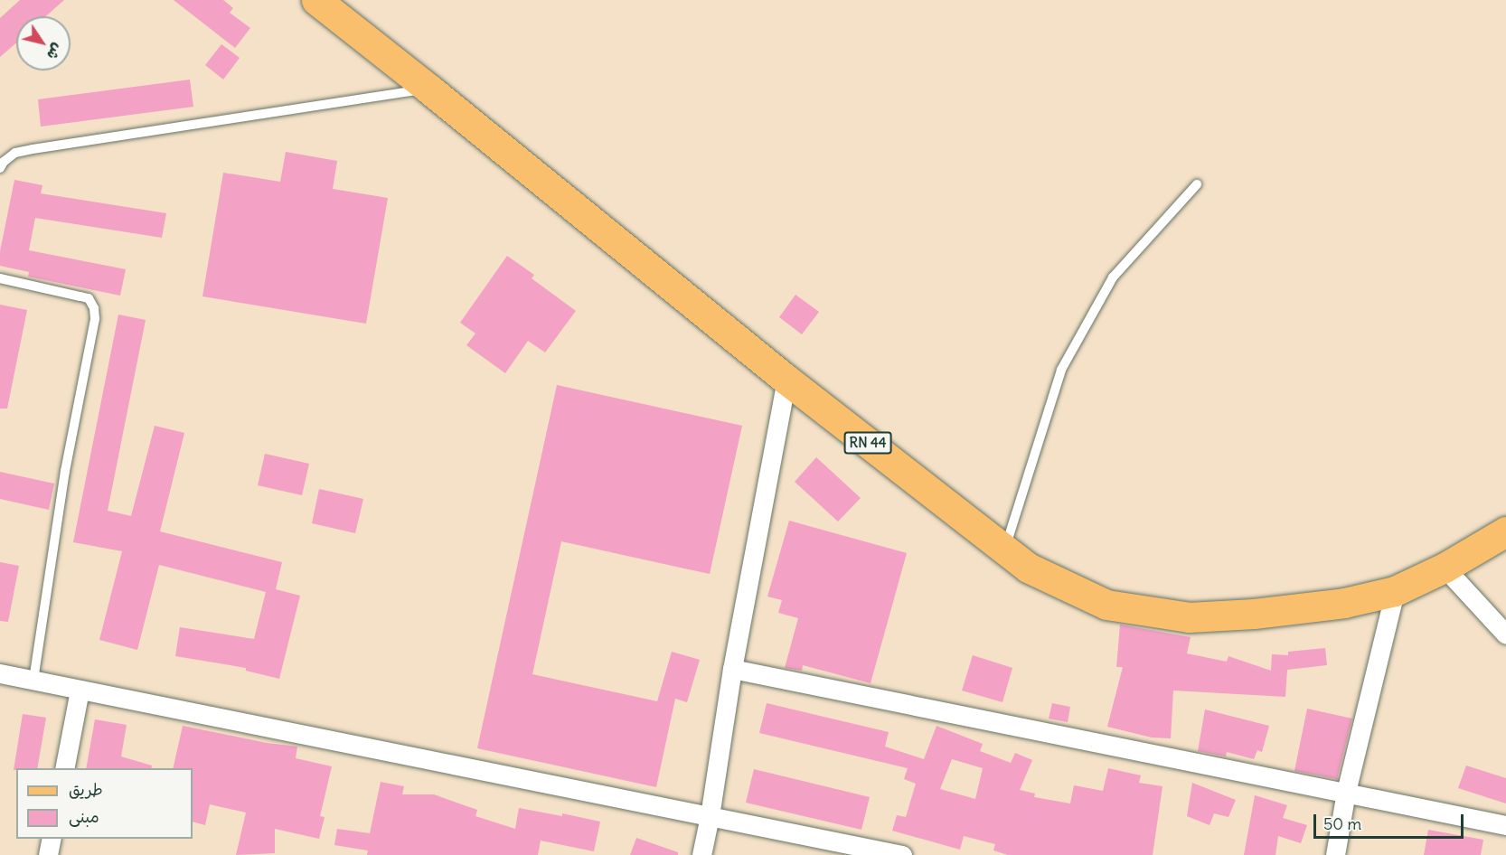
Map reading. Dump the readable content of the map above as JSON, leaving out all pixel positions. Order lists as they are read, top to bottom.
{
  "streets": {
    "main road": ["RN 44"]
  },
  "legend": ["طريق", "مبنى"],
  "scale_bar": "50 m",
  "north": "bottom right"
}
